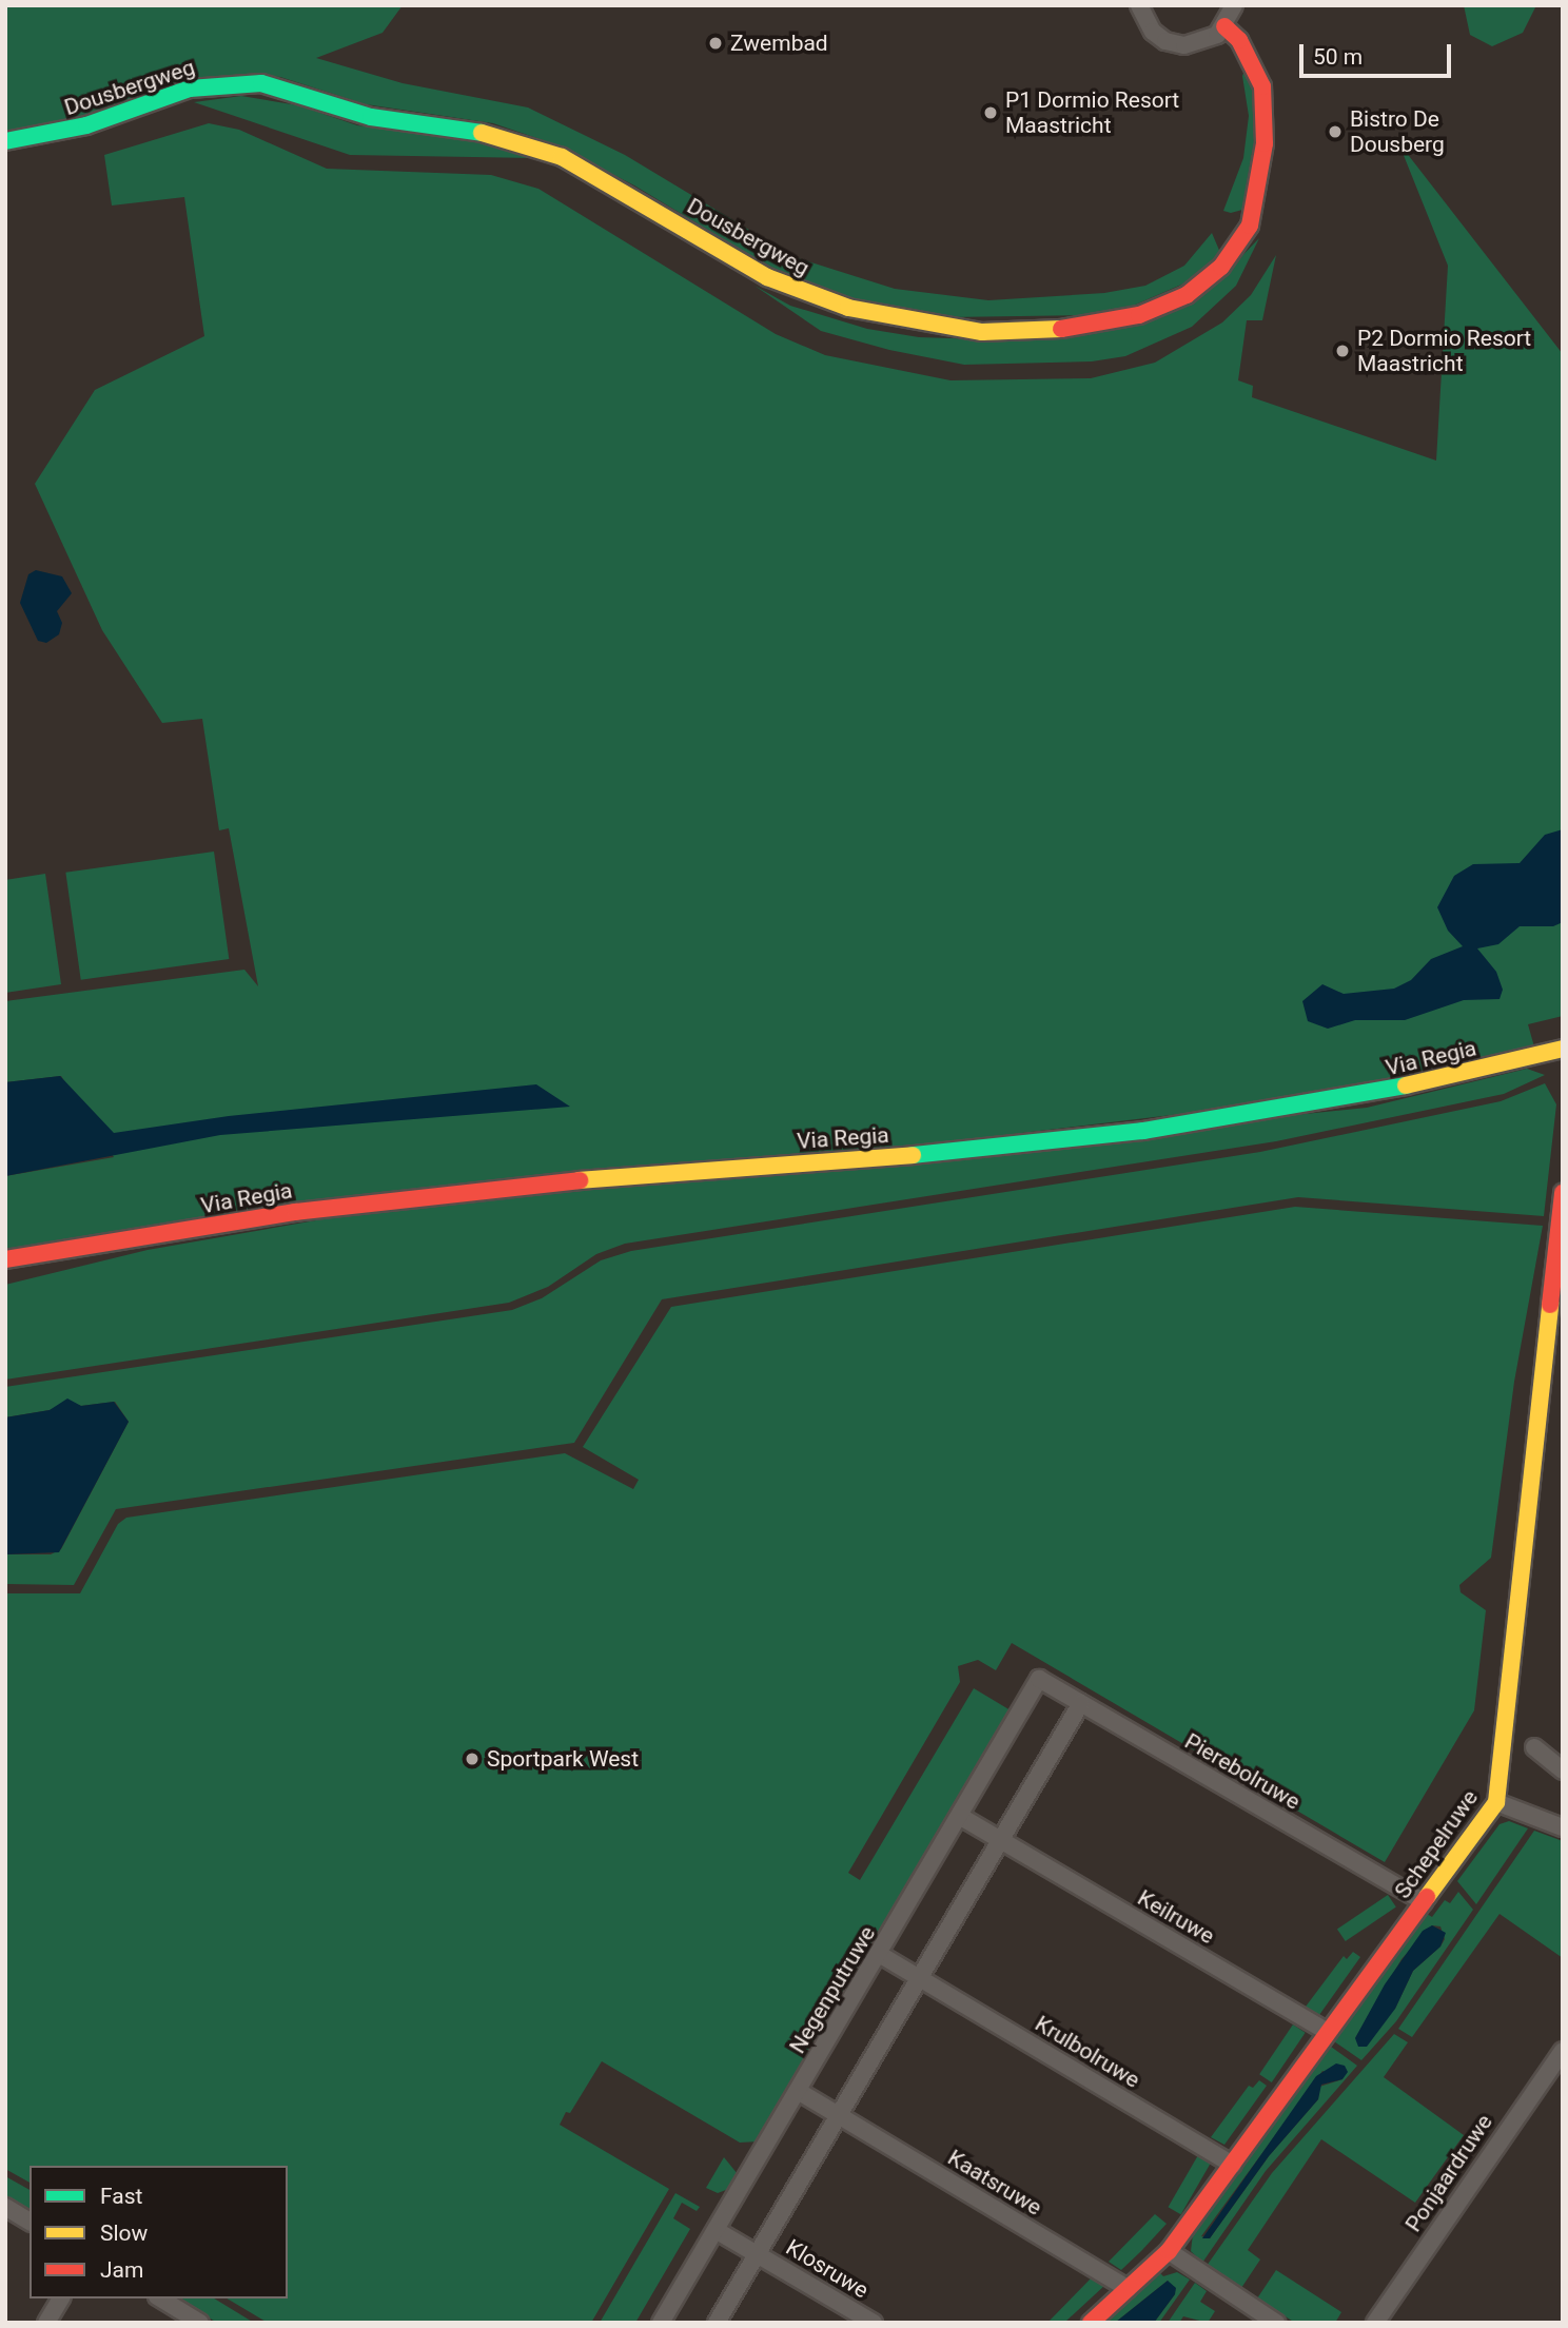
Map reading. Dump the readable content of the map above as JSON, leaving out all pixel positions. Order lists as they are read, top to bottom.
{
  "streets": {
    "street": [
      "Dousbergweg",
      "Via Regia",
      "Pierebolruwe",
      "Schepelruwe",
      "Keilruwe",
      "Negenputruwe",
      "Krulbolruwe",
      "Ponjaardruwe",
      "Kaatsruwe",
      "Klosruwe"
    ]
  },
  "crossings": [
    ["Pierebolruwe", "Schepelruwe"],
    ["Pierebolruwe", "Negenputruwe"],
    ["Schepelruwe", "Keilruwe"],
    ["Schepelruwe", "Krulbolruwe"],
    ["Schepelruwe", "Kaatsruwe"],
    ["Keilruwe", "Negenputruwe"],
    ["Negenputruwe", "Krulbolruwe"],
    ["Negenputruwe", "Kaatsruwe"],
    ["Negenputruwe", "Klosruwe"]
  ],
  "places": [
    "Zwembad",
    "P1 Dormio Resort Maastricht",
    "Bistro De Dousberg",
    "P2 Dormio Resort Maastricht",
    "Sportpark West"
  ],
  "legend": ["Fast", "Slow", "Jam"],
  "scale_bar": "50 m"
}
